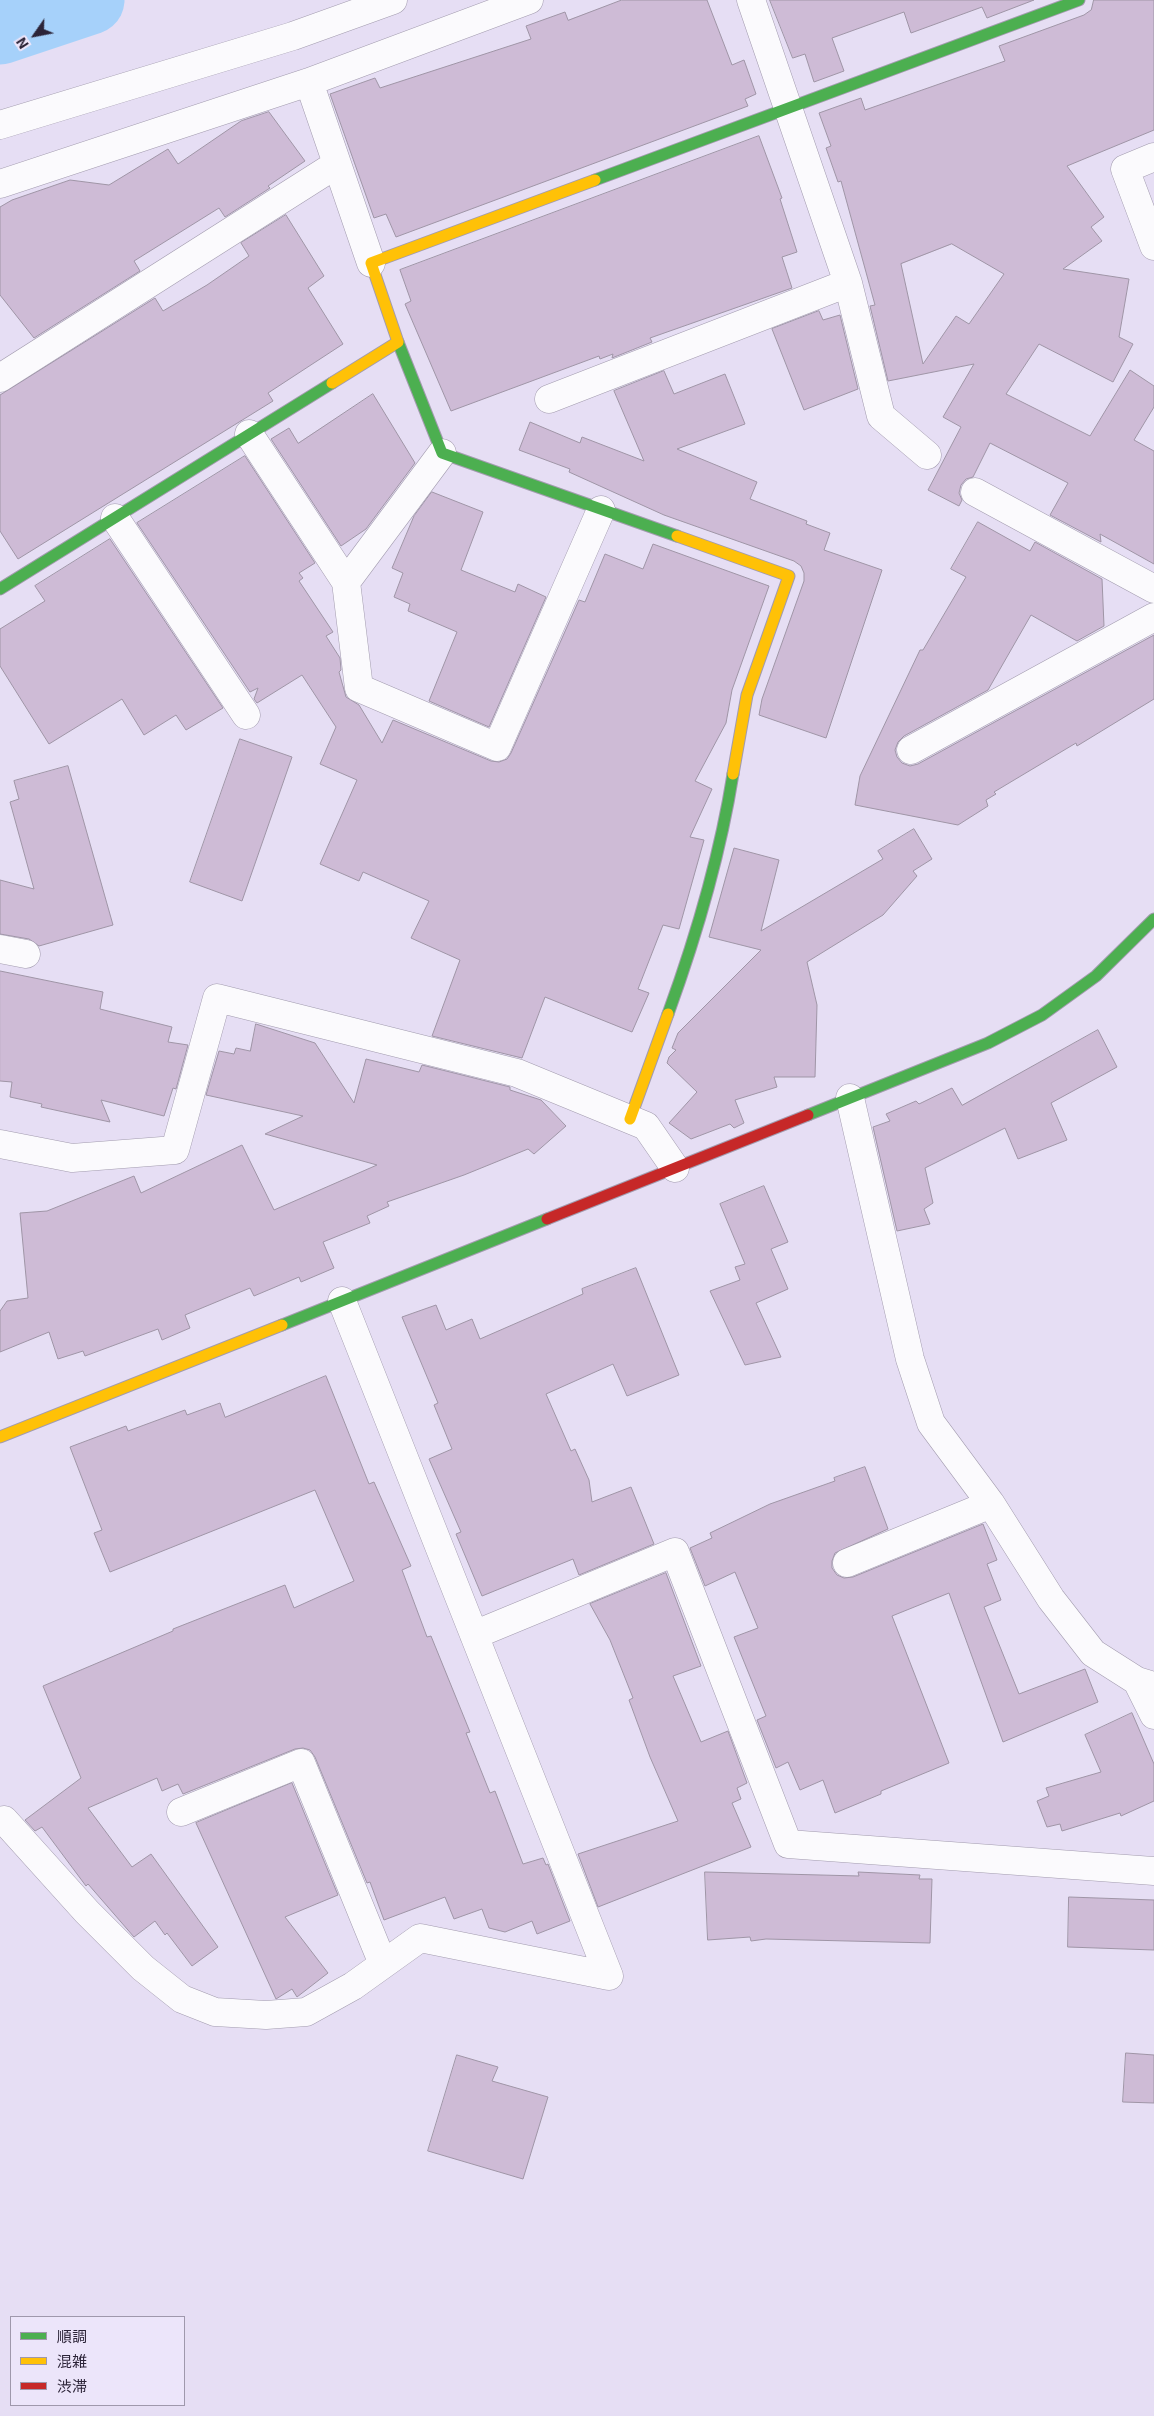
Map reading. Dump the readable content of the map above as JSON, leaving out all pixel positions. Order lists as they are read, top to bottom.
{
  "legend": ["順調", "混雑", "渋滞"],
  "north": "bottom left"
}
